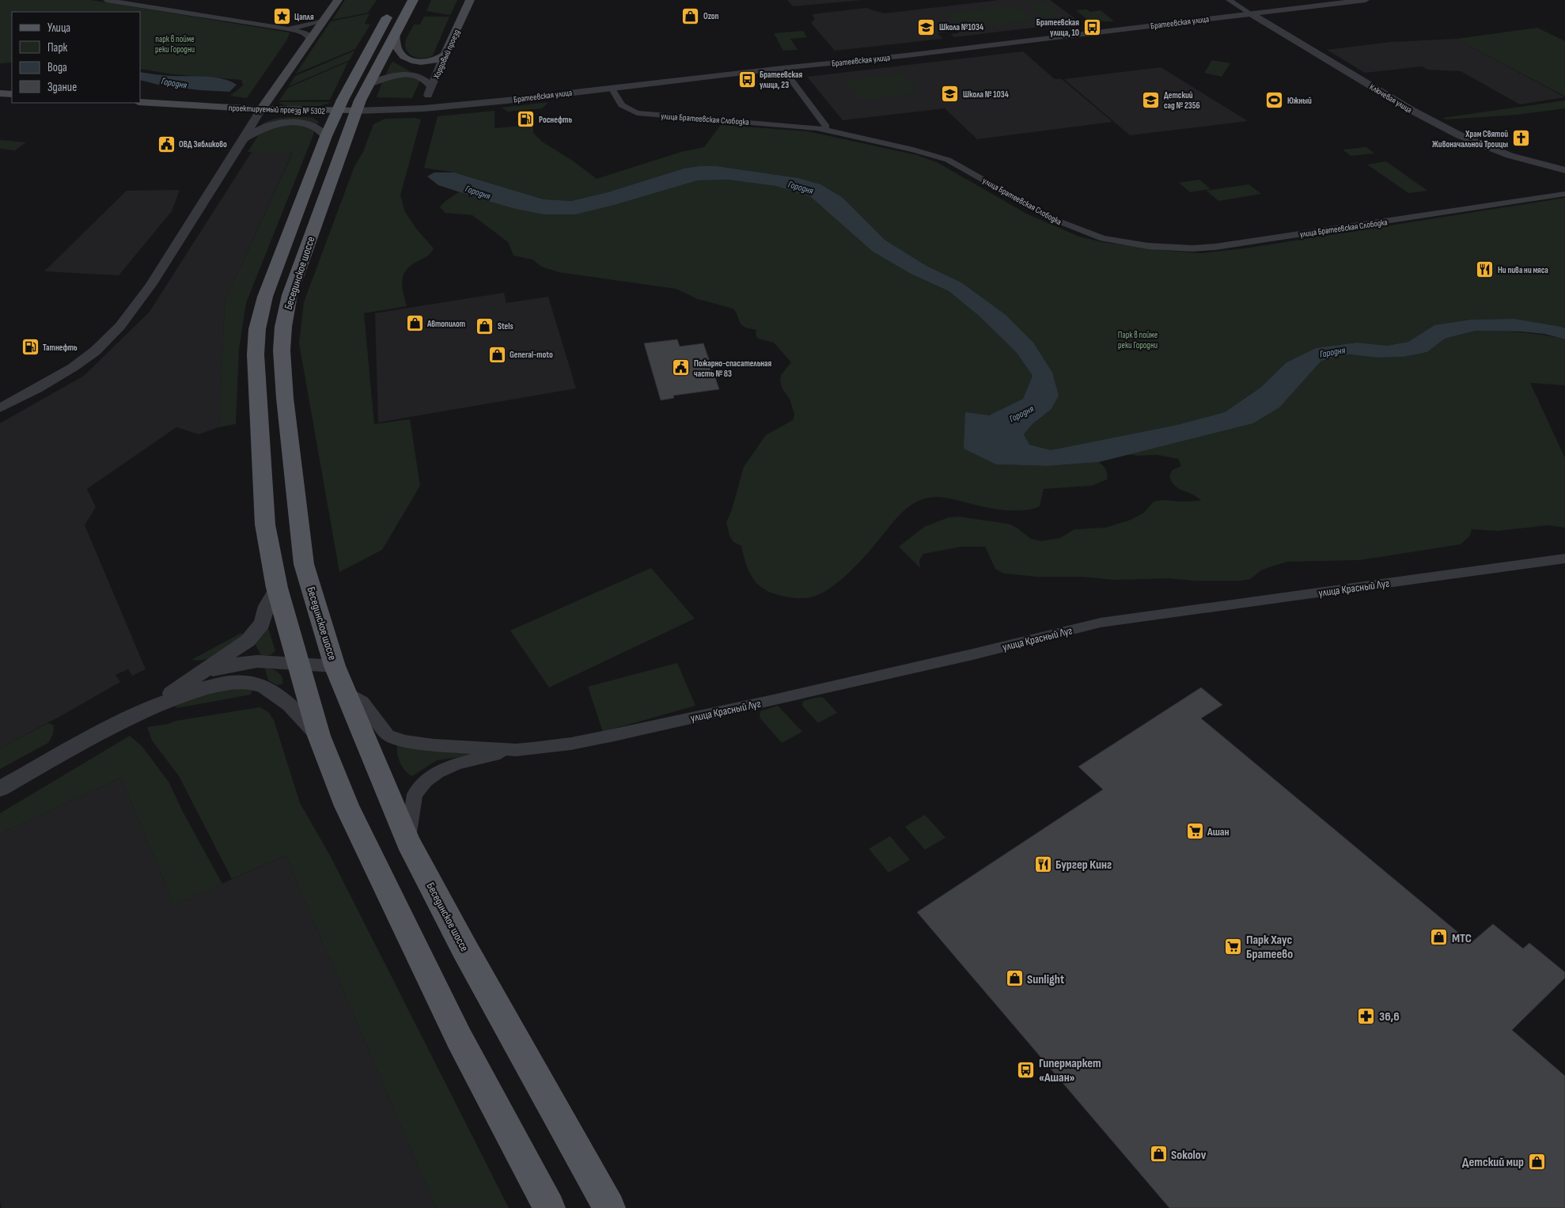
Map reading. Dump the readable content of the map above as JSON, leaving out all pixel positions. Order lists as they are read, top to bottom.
{
  "streets": {
    "main road": ["Хордовый проезд", "проектируемый проезд № 5302", "Бесединское шоссе"],
    "street": [
      "Братеевская улица",
      "Ключевая улица",
      "улица Братеевская Слободка",
      "улица Красный Луг"
    ]
  },
  "crossings": [
    ["Братеевская улица", "Хордовый проезд"],
    ["Братеевская улица", "Ключевая улица"],
    ["Братеевская улица", "проектируемый проезд № 5302"],
    ["Братеевская улица", "улица Братеевская Слободка"],
    ["Братеевская улица", "Бесединское шоссе"],
    ["проектируемый проезд № 5302", "Бесединское шоссе"],
    ["Бесединское шоссе", "улица Красный Луг"]
  ],
  "water": ["Городня"],
  "parks": ["парк в пойме реки Городни", "Парк в пойме реки Городни"],
  "places": {
    "shop": [
      "Ozon",
      "Автопилот",
      "Stels",
      "General-moto",
      "МТС",
      "Sunlight",
      "Sokolov",
      "Детский мир"
    ],
    "place": ["Цапля"],
    "school or university": ["Школа №1034", "Школа № 1034", "Детский сад № 2356"],
    "bus stop": ["Братеевская улица, 10", "Братеевская улица, 23", "Гипермаркет «Ашан»"],
    "sports": ["Южный"],
    "fuel station": ["Роснефть", "Татнефть"],
    "church": ["Храм Святой Живоначальной Троицы"],
    "public building": ["ОВД Зябликово", "Пожарно-спасательная часть № 83"],
    "restaurant": ["Ни пива ни мяса", "Бургер Кинг"],
    "supermarket": ["Ашан", "Парк Хаус Братеево"],
    "pharmacy": ["36,6"]
  },
  "legend": [
    "Улица",
    "Парк",
    "Вода",
    "Здание"
  ]
}
